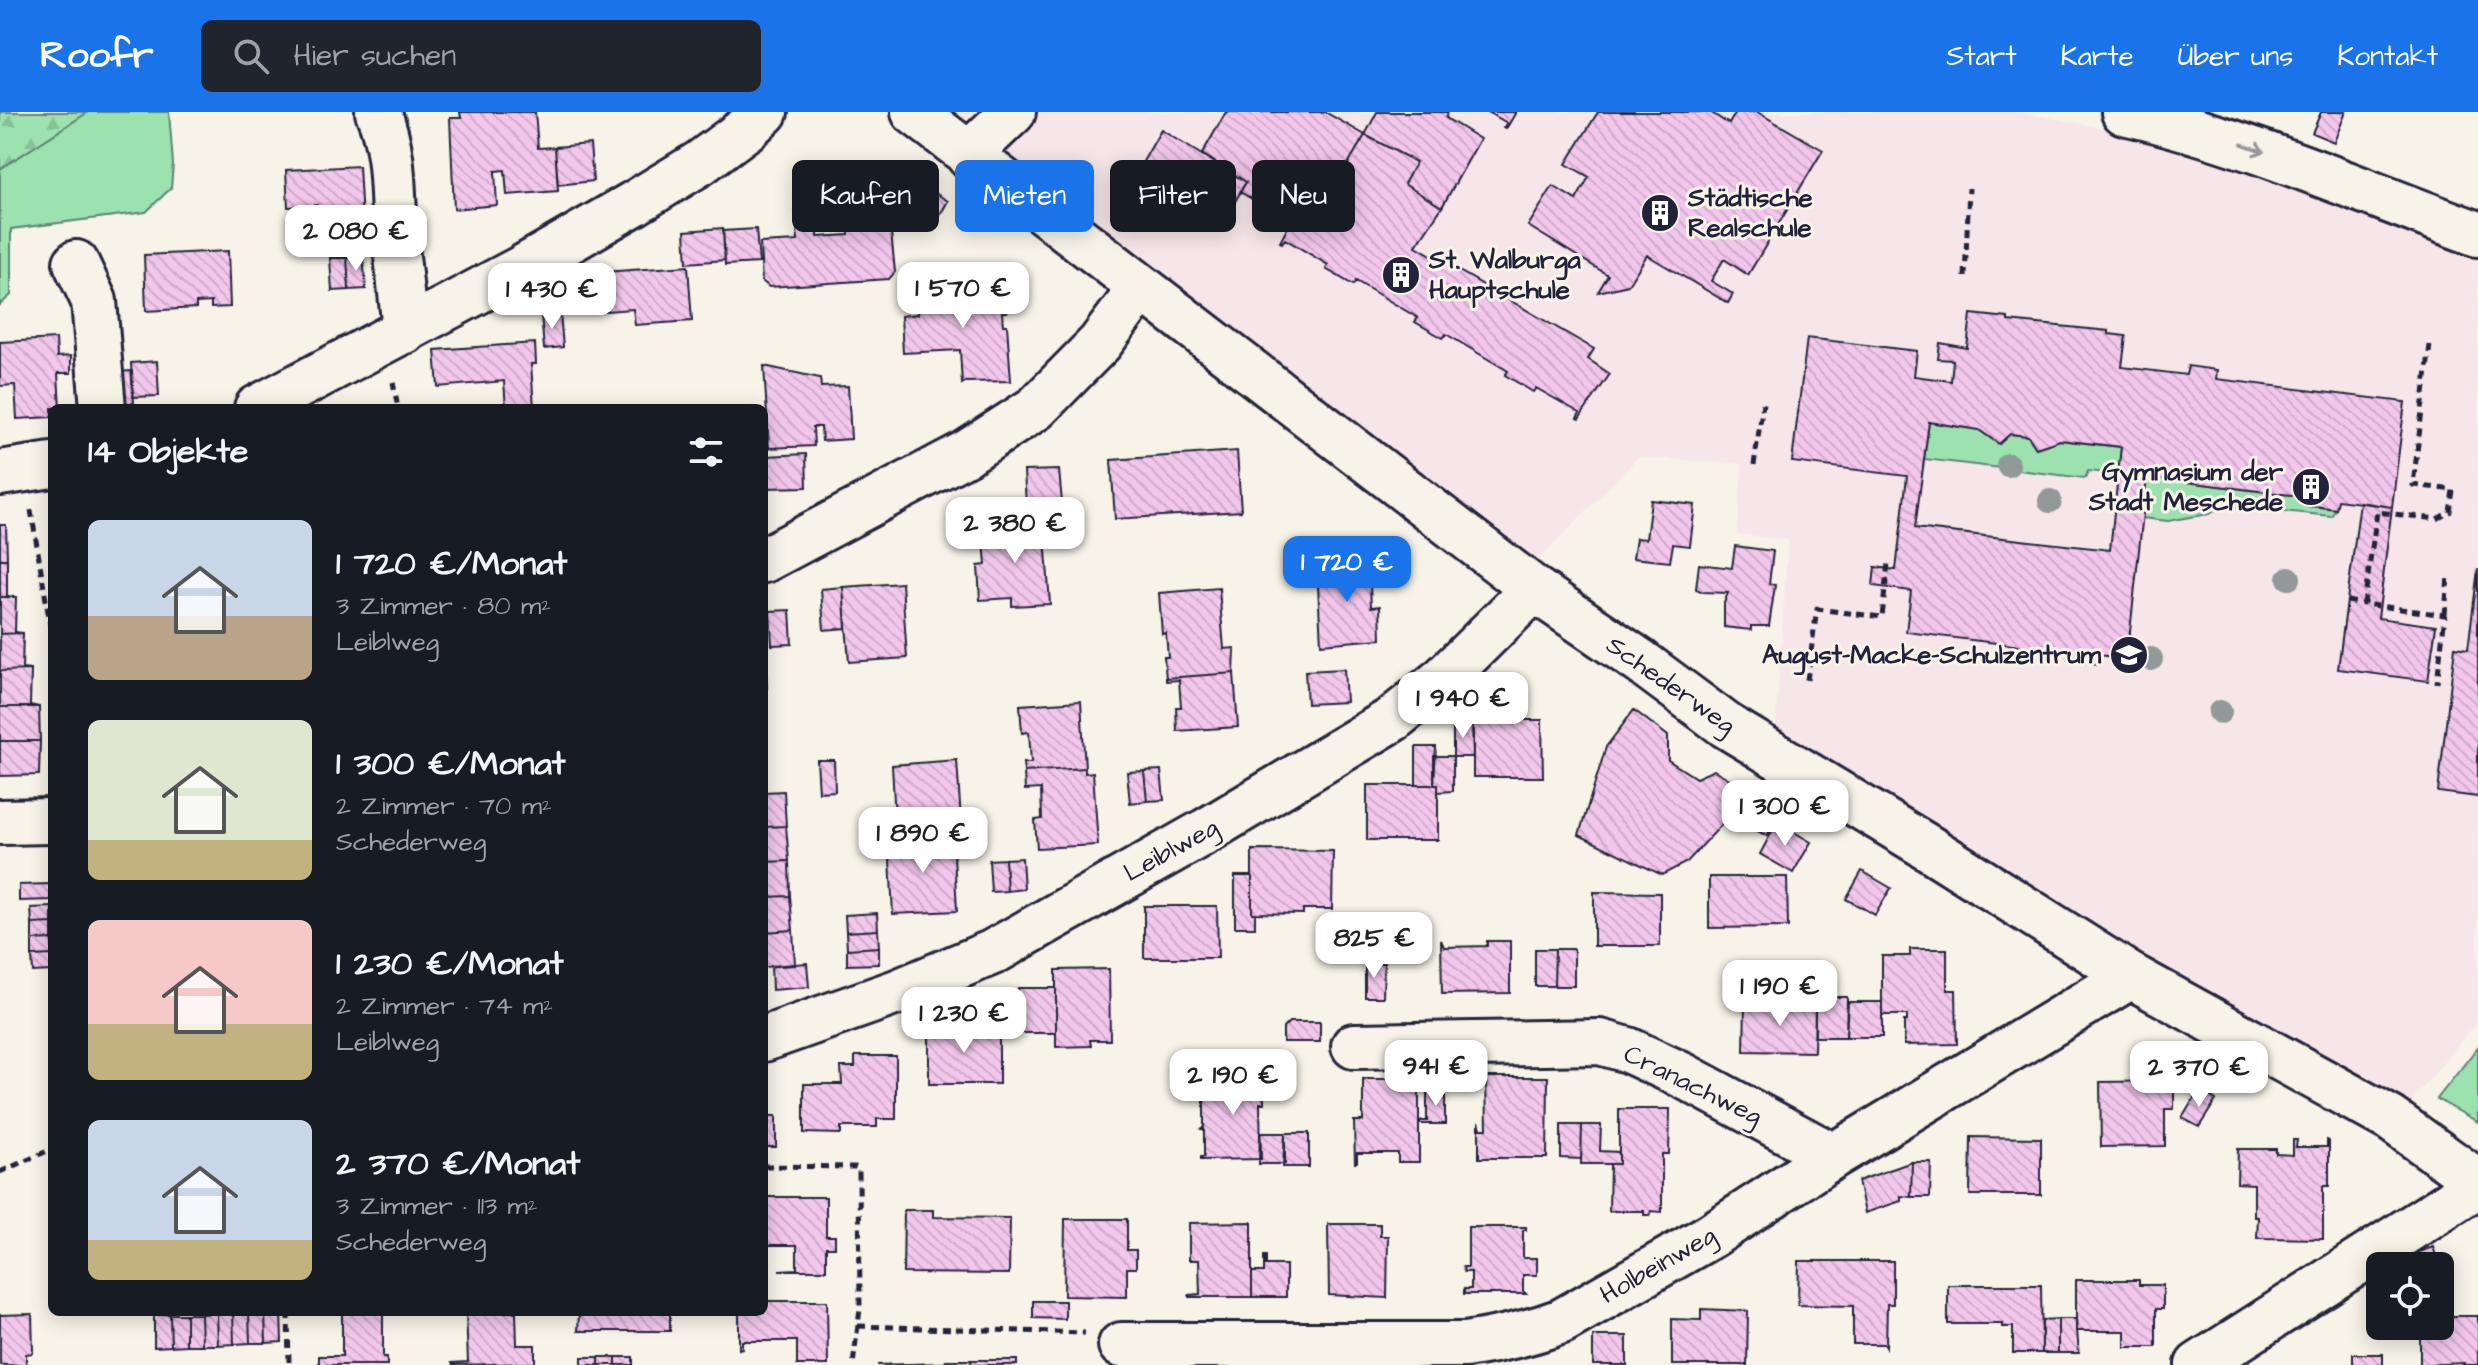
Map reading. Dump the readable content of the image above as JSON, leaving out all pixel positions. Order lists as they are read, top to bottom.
{
  "streets": {
    "street": [
      "Schederweg",
      "Leiblweg",
      "Cranachweg",
      "Holbeinweg"
    ]
  },
  "crossings": [
    ["Schederweg", "Leiblweg"],
    ["Schederweg", "Holbeinweg"],
    ["Cranachweg", "Holbeinweg"]
  ],
  "places": {
    "building": ["Städtische Realschule", "St. Walburga Hauptschule", "Gymnasium der Stadt Meschede"],
    "school or university": ["August-Macke-Schulzentrum"]
  },
  "page": {
    "header": "Roofr",
    "search": "Hier suchen",
    "nav": [
      "Start",
      "Karte",
      "Über uns",
      "Kontakt"
    ],
    "chip": [
      "Kaufen",
      "Mieten",
      "Filter",
      "Neu"
    ],
    "price": [
      "2 080 €",
      "1 570 €",
      "1 430 €",
      "2 380 €",
      "1 720 €",
      "1 940 €",
      "1 300 €",
      "1 890 €",
      "825 €",
      "1 190 €",
      "1 230 €",
      "941 €",
      "2 370 €",
      "2 190 €"
    ],
    "heading": "14 Objekte",
    "list": [
      {
        "name": "1 720 €/Monat",
        "note": "3 Zimmer · 80 m² · Leiblweg"
      },
      {
        "name": "1 300 €/Monat",
        "note": "2 Zimmer · 70 m² · Schederweg"
      },
      {
        "name": "1 230 €/Monat",
        "note": "2 Zimmer · 74 m² · Leiblweg"
      },
      {
        "name": "2 370 €/Monat",
        "note": "3 Zimmer · 113 m² · Schederweg"
      }
    ]
  }
}
